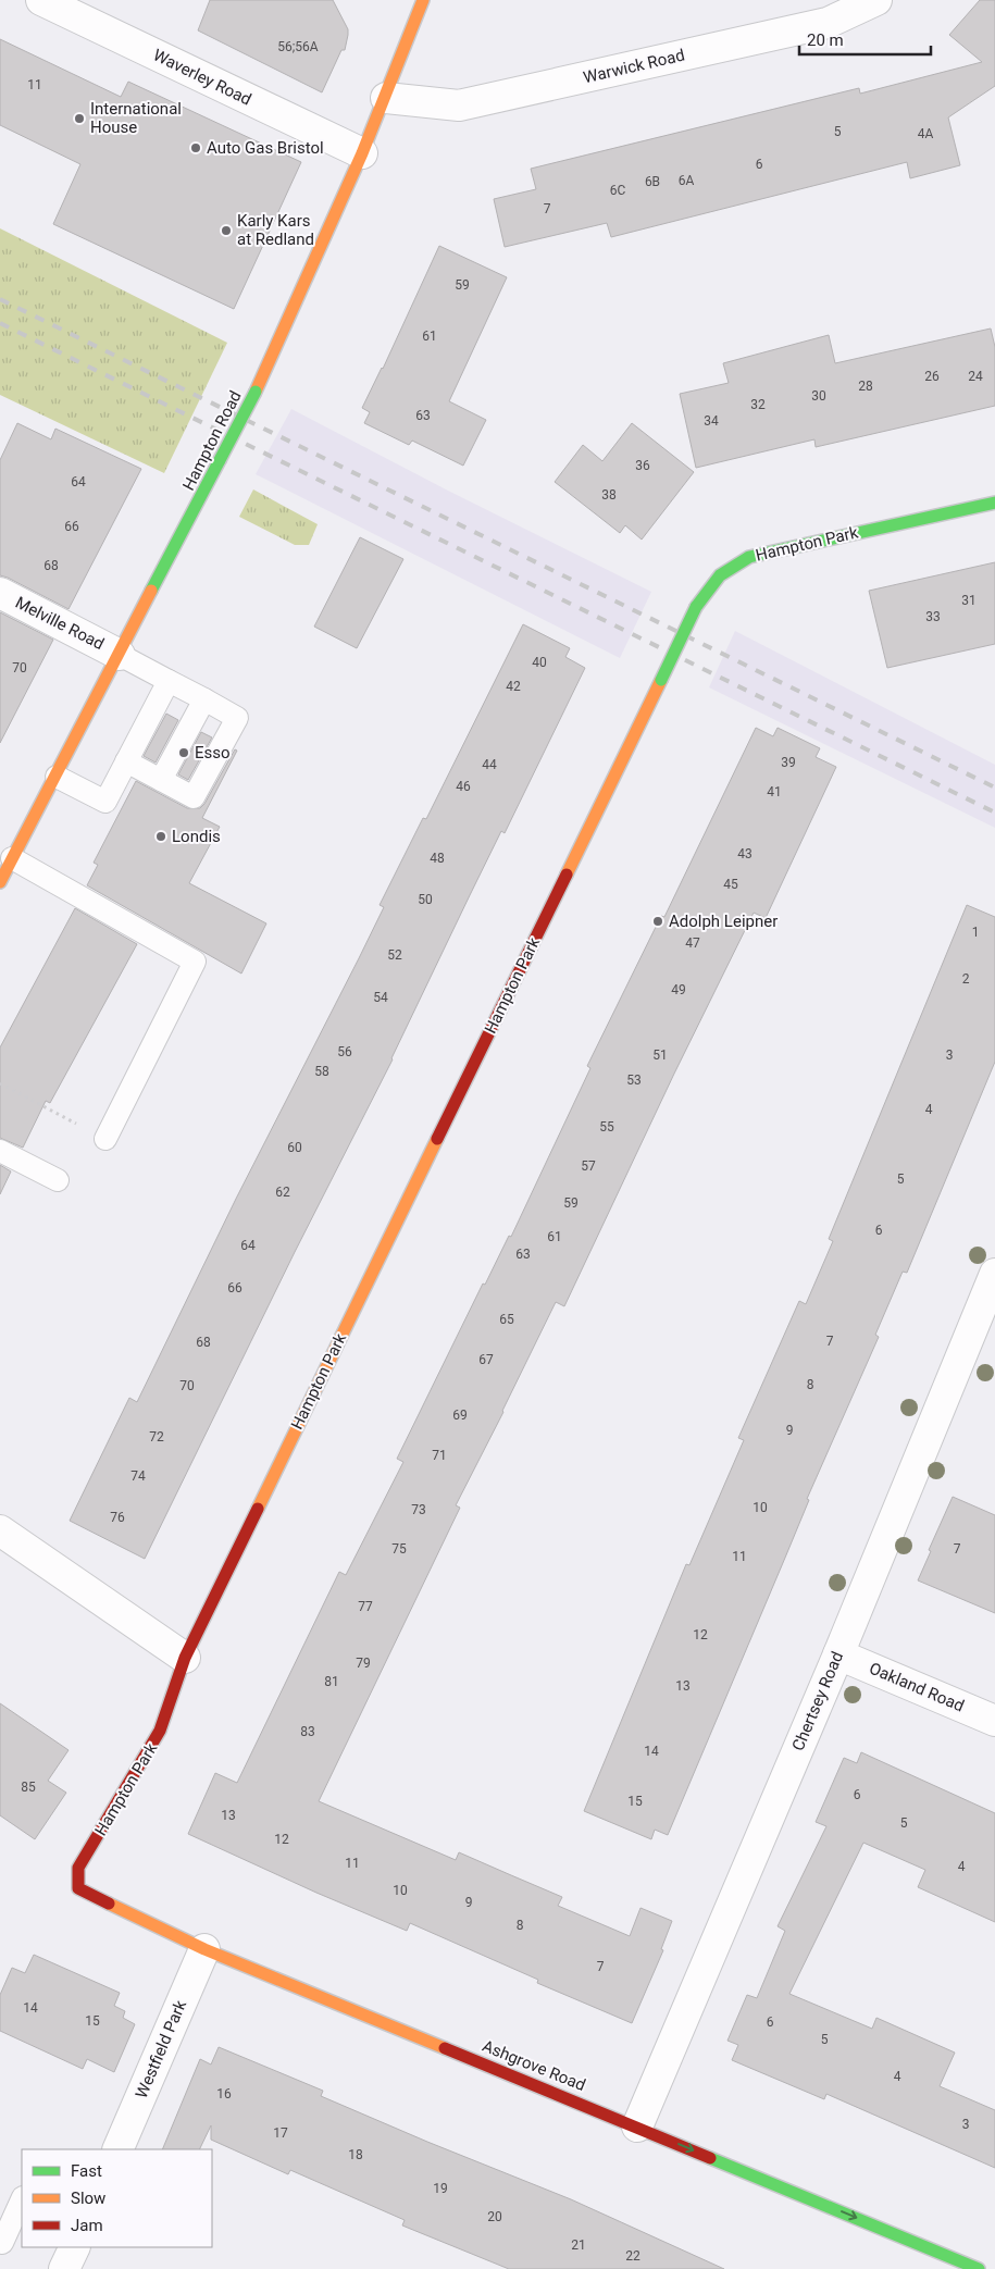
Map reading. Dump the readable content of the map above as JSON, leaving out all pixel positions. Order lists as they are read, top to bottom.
{
  "streets": {
    "street": [
      "Warwick Road",
      "Waverley Road",
      "Hampton Road",
      "Hampton Park",
      "Melville Road",
      "Oakland Road",
      "Chertsey Road",
      "Westfield Park",
      "Ashgrove Road"
    ]
  },
  "crossings": [
    ["Warwick Road", "Hampton Road"],
    ["Waverley Road", "Hampton Road"],
    ["Hampton Road", "Melville Road"],
    ["Hampton Park", "Ashgrove Road"],
    ["Oakland Road", "Chertsey Road"],
    ["Chertsey Road", "Ashgrove Road"],
    ["Westfield Park", "Ashgrove Road"]
  ],
  "one_way": ["Ashgrove Road"],
  "places": [
    "International House",
    "Auto Gas Bristol",
    "Karly Kars at Redland",
    "Esso",
    "Londis",
    "Adolph Leipner"
  ],
  "house_numbers": [
    "56;56A",
    "11",
    "5",
    "4A",
    "6",
    "6A",
    "6B",
    "6C",
    "7",
    "59",
    "61",
    "26",
    "24",
    "28",
    "30",
    "32",
    "63",
    "34",
    "36",
    "64",
    "38",
    "66",
    "68",
    "31",
    "33",
    "40",
    "70",
    "42",
    "39",
    "44",
    "46",
    "41",
    "43",
    "48",
    "45",
    "50",
    "1",
    "47",
    "52",
    "2",
    "49",
    "54",
    "56",
    "51",
    "3",
    "58",
    "53",
    "4",
    "55",
    "60",
    "57",
    "5",
    "62",
    "59",
    "6",
    "61",
    "64",
    "63",
    "66",
    "65",
    "7",
    "68",
    "67",
    "8",
    "70",
    "69",
    "9",
    "72",
    "71",
    "74",
    "10",
    "73",
    "76",
    "75",
    "7",
    "11",
    "77",
    "12",
    "79",
    "81",
    "13",
    "83",
    "14",
    "85",
    "6",
    "15",
    "13",
    "5",
    "12",
    "11",
    "4",
    "10",
    "9",
    "8",
    "7",
    "14",
    "15",
    "6",
    "5",
    "4",
    "16",
    "3",
    "17",
    "18",
    "19",
    "20",
    "21",
    "22"
  ],
  "legend": ["Fast", "Slow", "Jam"],
  "scale_bar": "20 m"
}
